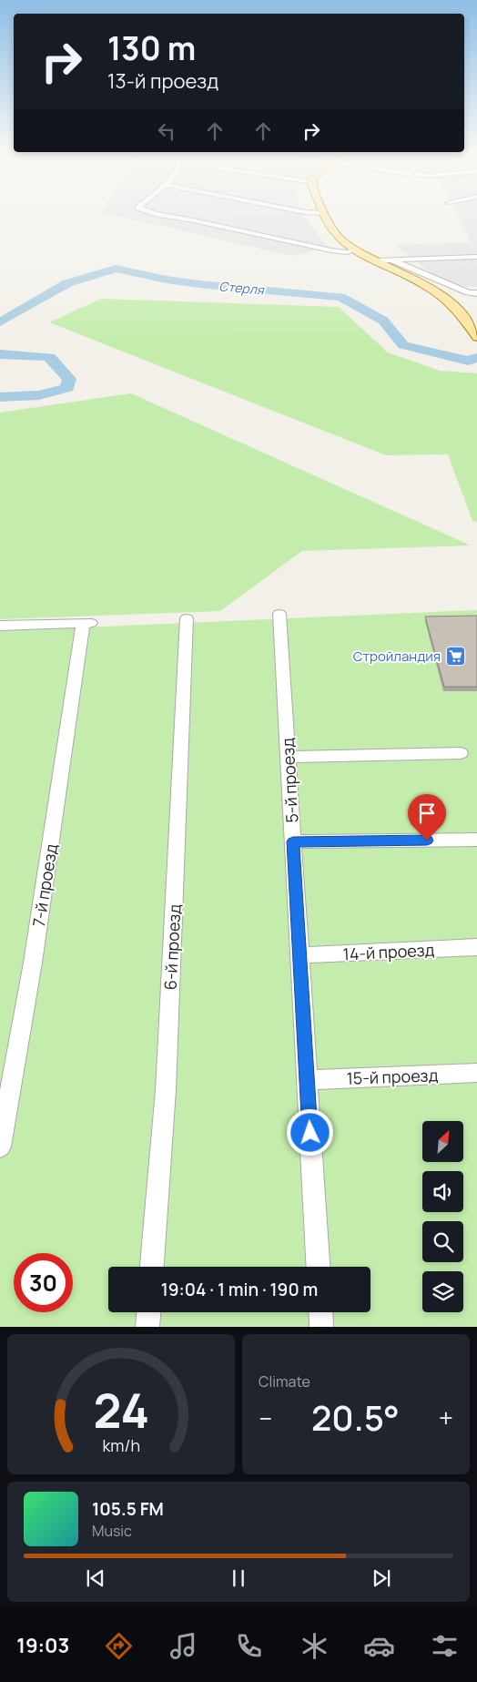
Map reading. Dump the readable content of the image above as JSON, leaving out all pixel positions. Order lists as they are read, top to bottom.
{
  "streets": {
    "street": [
      "5-й проезд",
      "7-й проезд",
      "6-й проезд",
      "14-й проезд",
      "15-й проезд"
    ]
  },
  "crossings": [
    ["5-й проезд", "14-й проезд"],
    ["5-й проезд", "15-й проезд"]
  ],
  "water": ["Стерля"],
  "places": {
    "supermarket": ["Стройландия"]
  },
  "north": "top right",
  "page": {
    "turn": ["130 m", "13-й проезд"],
    "limit": "30",
    "trip": "19:04 · 1 min · 190 m",
    "tile": "Climate",
    "heat": ["−", "20.5°", "+"],
    "song": ["105.5 FM", "Music"],
    "tabs": "19:03",
    "gauge": ["24", "km/h"]
  }
}
